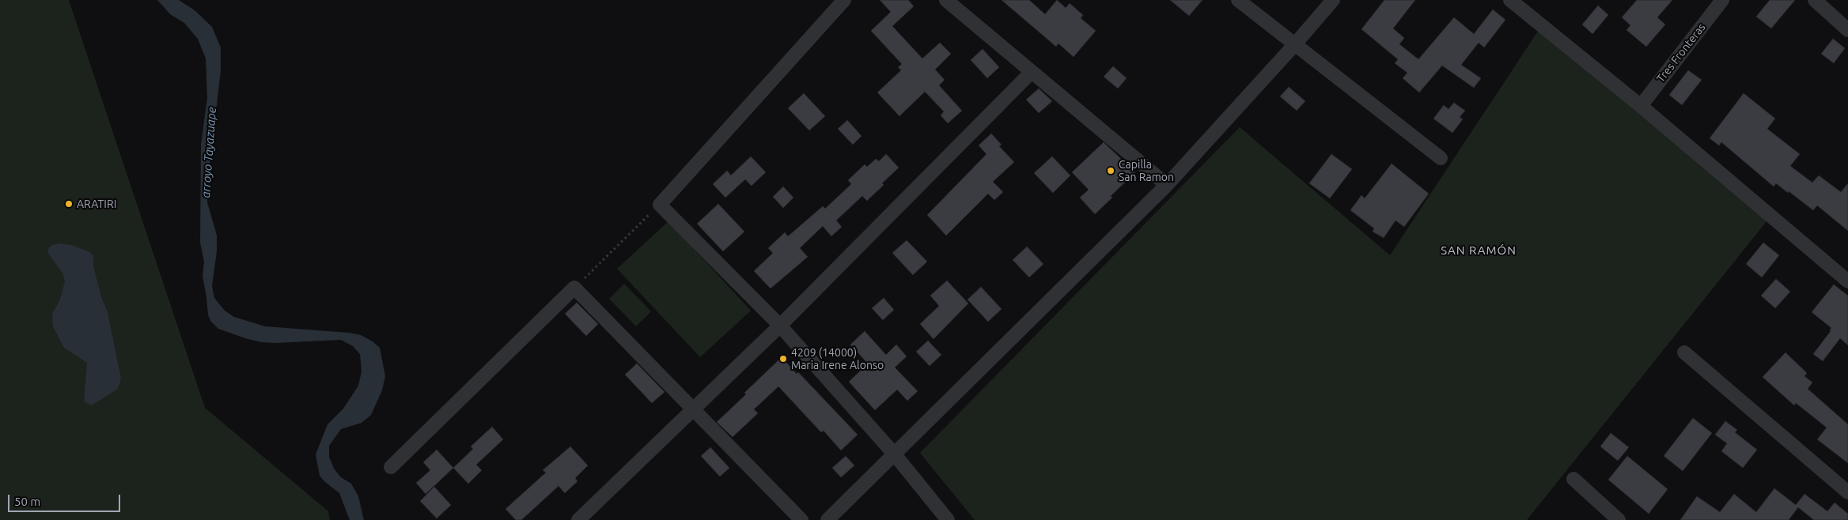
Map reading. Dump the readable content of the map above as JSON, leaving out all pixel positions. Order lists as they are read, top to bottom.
{
  "streets": {
    "street": ["Tres Fronteras"]
  },
  "districts": ["SAN RAMÓN"],
  "water": ["arroyo Tayazuape"],
  "places": ["Capilla San Ramon", "ARATIRI", "4209 (14000) Maria Irene Alonso"],
  "scale_bar": "50 m"
}
